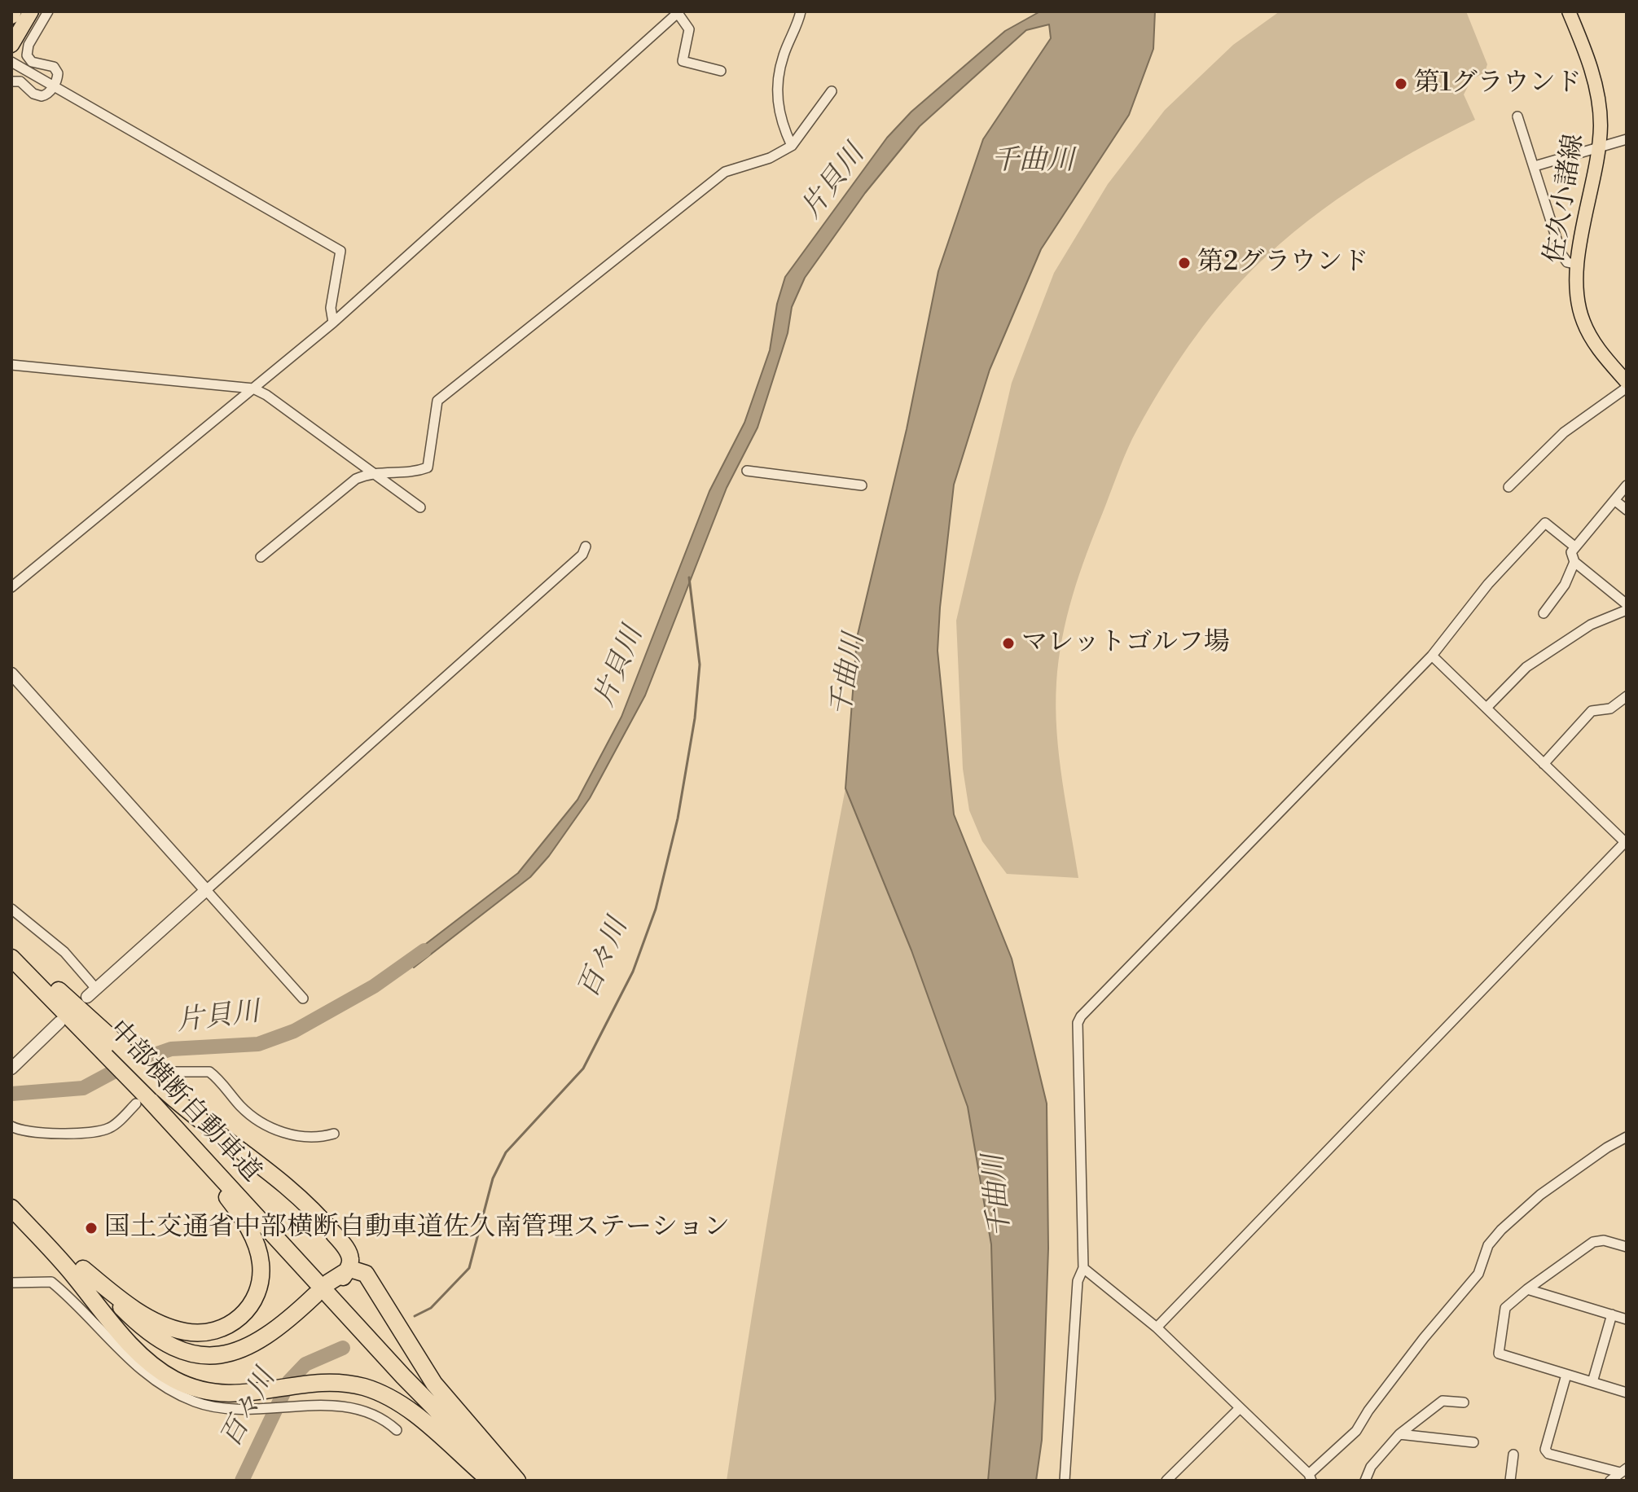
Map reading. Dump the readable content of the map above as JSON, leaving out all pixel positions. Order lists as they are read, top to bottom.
{
  "streets": {
    "highway": ["中部横断自動車道"],
    "main road": ["佐久小諸線"]
  },
  "water": ["千曲川", "片貝川", "百々川"],
  "places": [
    "第1グラウンド",
    "第2グラウンド",
    "マレットゴルフ場",
    "国土交通省中部横断自動車道佐久南管理ステーション"
  ]
}
